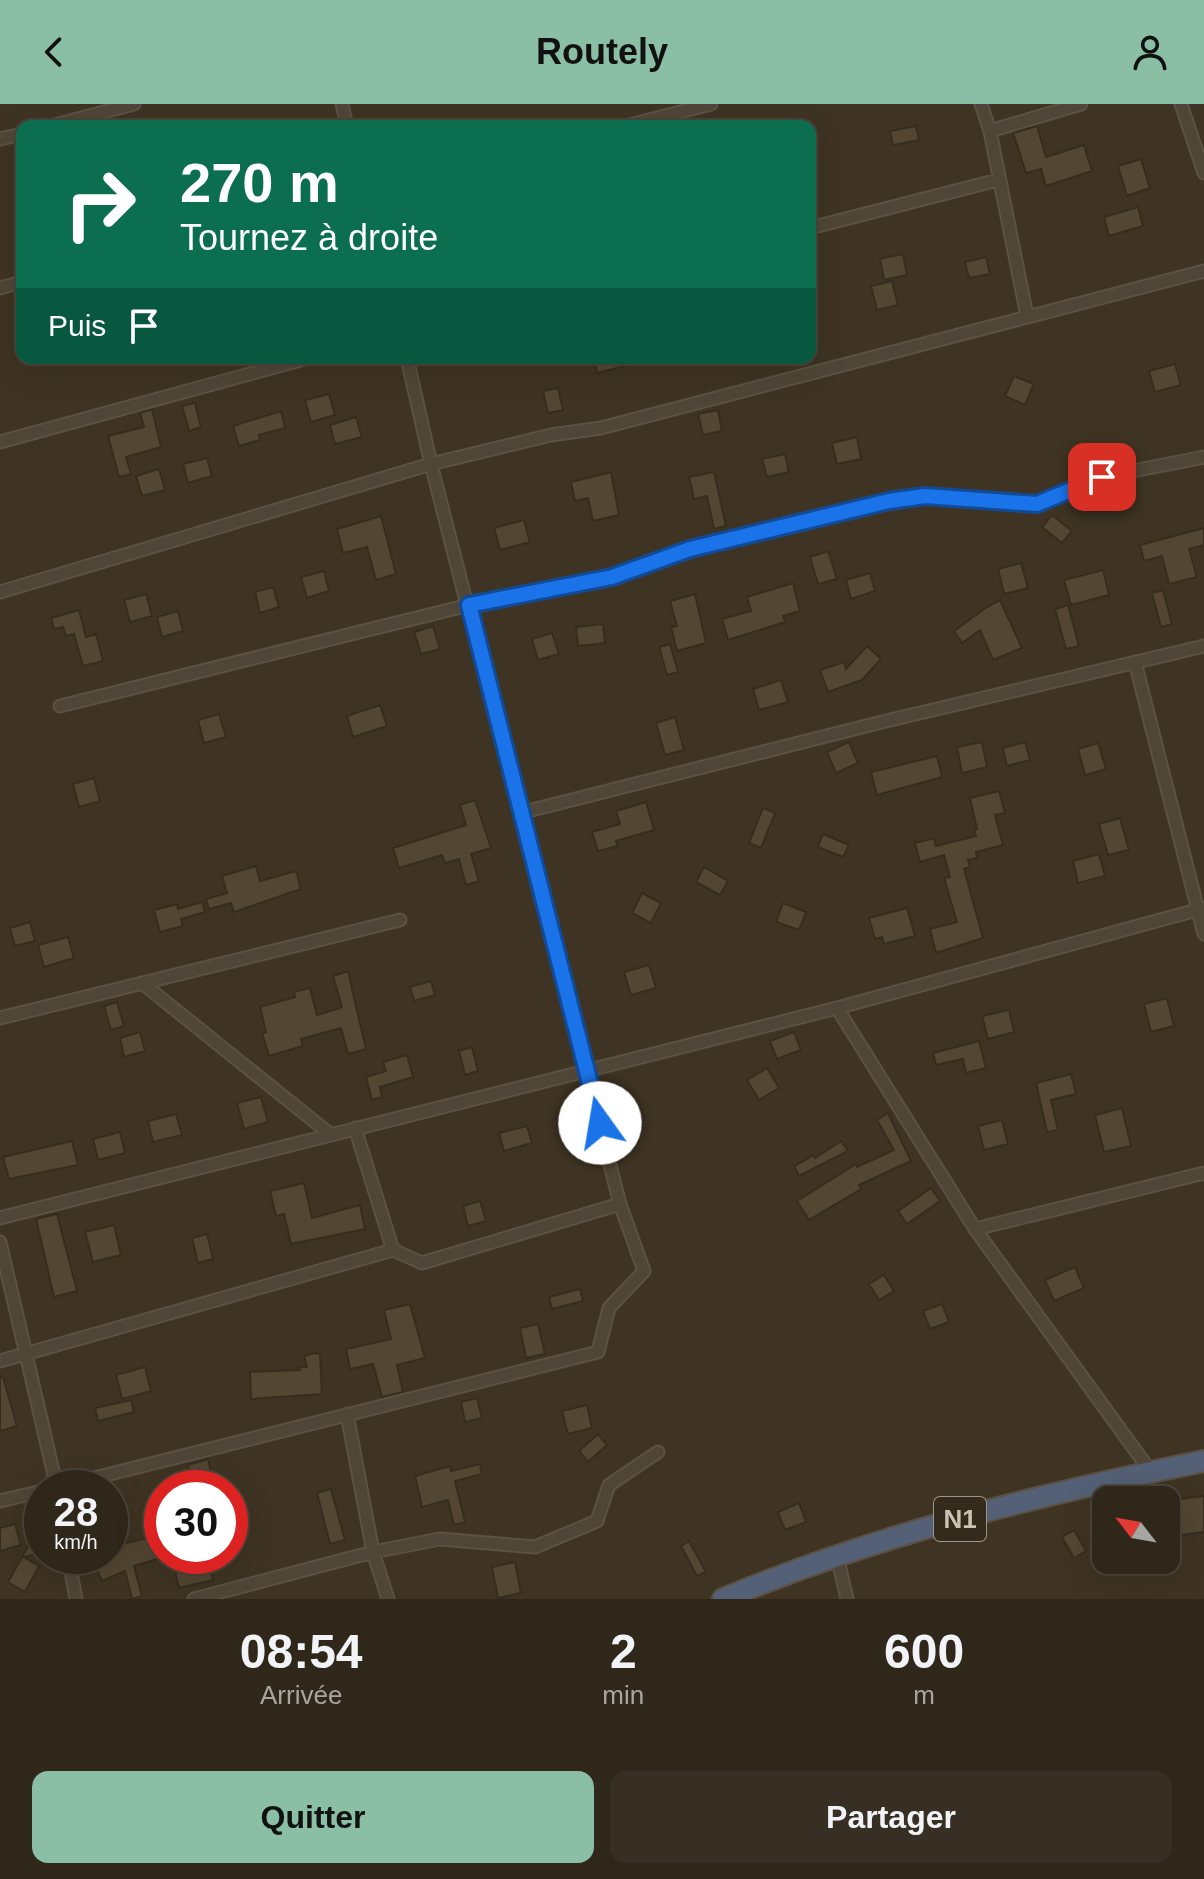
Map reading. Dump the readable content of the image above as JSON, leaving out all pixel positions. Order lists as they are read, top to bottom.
{
  "streets": {
    "highway": ["N1"]
  },
  "north": "top left",
  "page": {
    "header": "Routely",
    "turn": ["270 m", "Tournez à droite"],
    "then": "Puis",
    "speed": "28 km/h",
    "limit": "30",
    "eta": [
      "08:54",
      "Arrivée",
      "2",
      "min",
      "600",
      "m"
    ],
    "buttons": ["Quitter", "Partager"]
  }
}
